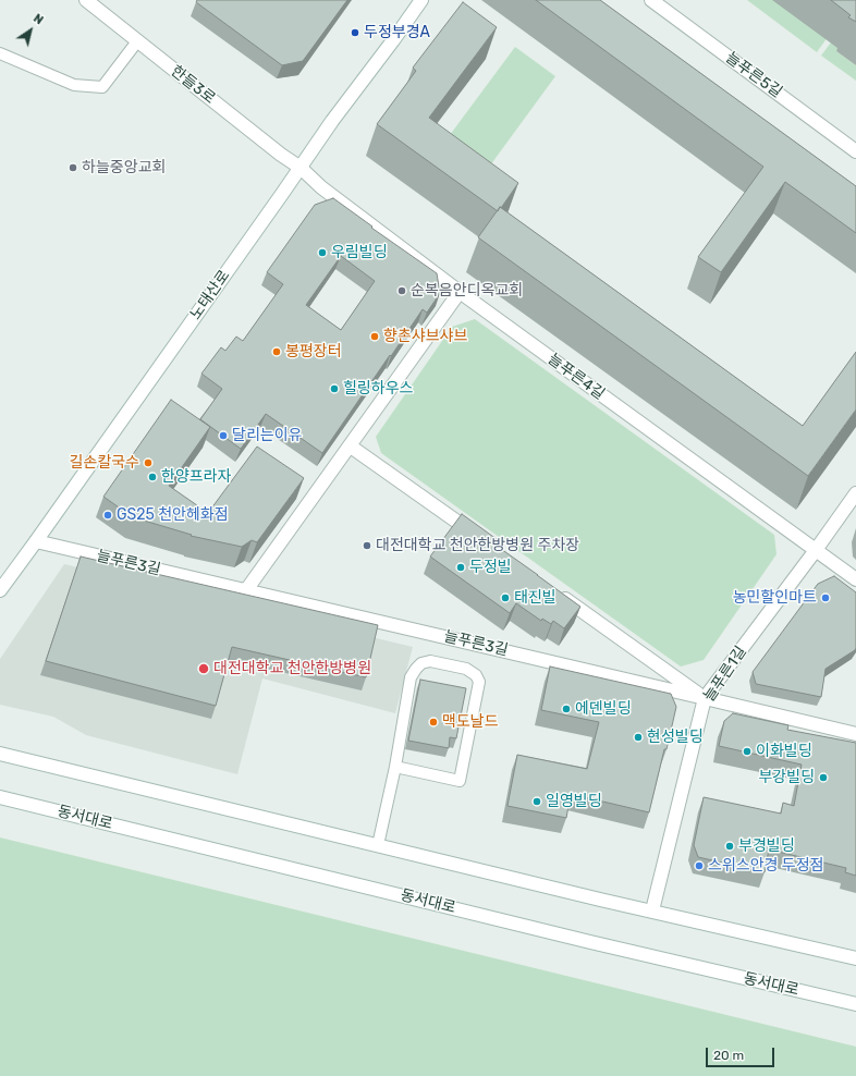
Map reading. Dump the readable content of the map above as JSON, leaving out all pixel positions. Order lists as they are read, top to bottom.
{
  "streets": {
    "street": [
      "늘푸른5길",
      "한들3로",
      "노태산로",
      "늘푸른4길",
      "늘푸른3길",
      "늘푸른1길",
      "동서대로"
    ]
  },
  "crossings": [
    ["한들3로", "노태산로"],
    ["한들3로", "늘푸른4길"],
    ["노태산로", "늘푸른4길"],
    ["노태산로", "늘푸른3길"],
    ["늘푸른4길", "늘푸른1길"],
    ["늘푸른3길", "늘푸른1길"]
  ],
  "places": [
    "두정부경A",
    "하늘중앙교회",
    "우림빌딩",
    "순복음안디옥교회",
    "향촌샤브샤브",
    "봉평장터",
    "힐링하우스",
    "달리는이유",
    "길손칼국수",
    "한양프라자",
    "GS25 천안헤화점",
    "대전대학교 천안한방병원 주차장",
    "두정빌",
    "태진빌",
    "농민할인마트",
    "대전대학교 천안한방병원",
    "에덴빌딩",
    "맥도날드",
    "현성빌딩",
    "이화빌딩",
    "부강빌딩",
    "일영빌딩",
    "부경빌딩",
    "스위스안경 두정점"
  ],
  "scale_bar": "20 m",
  "north": "top right"
}
